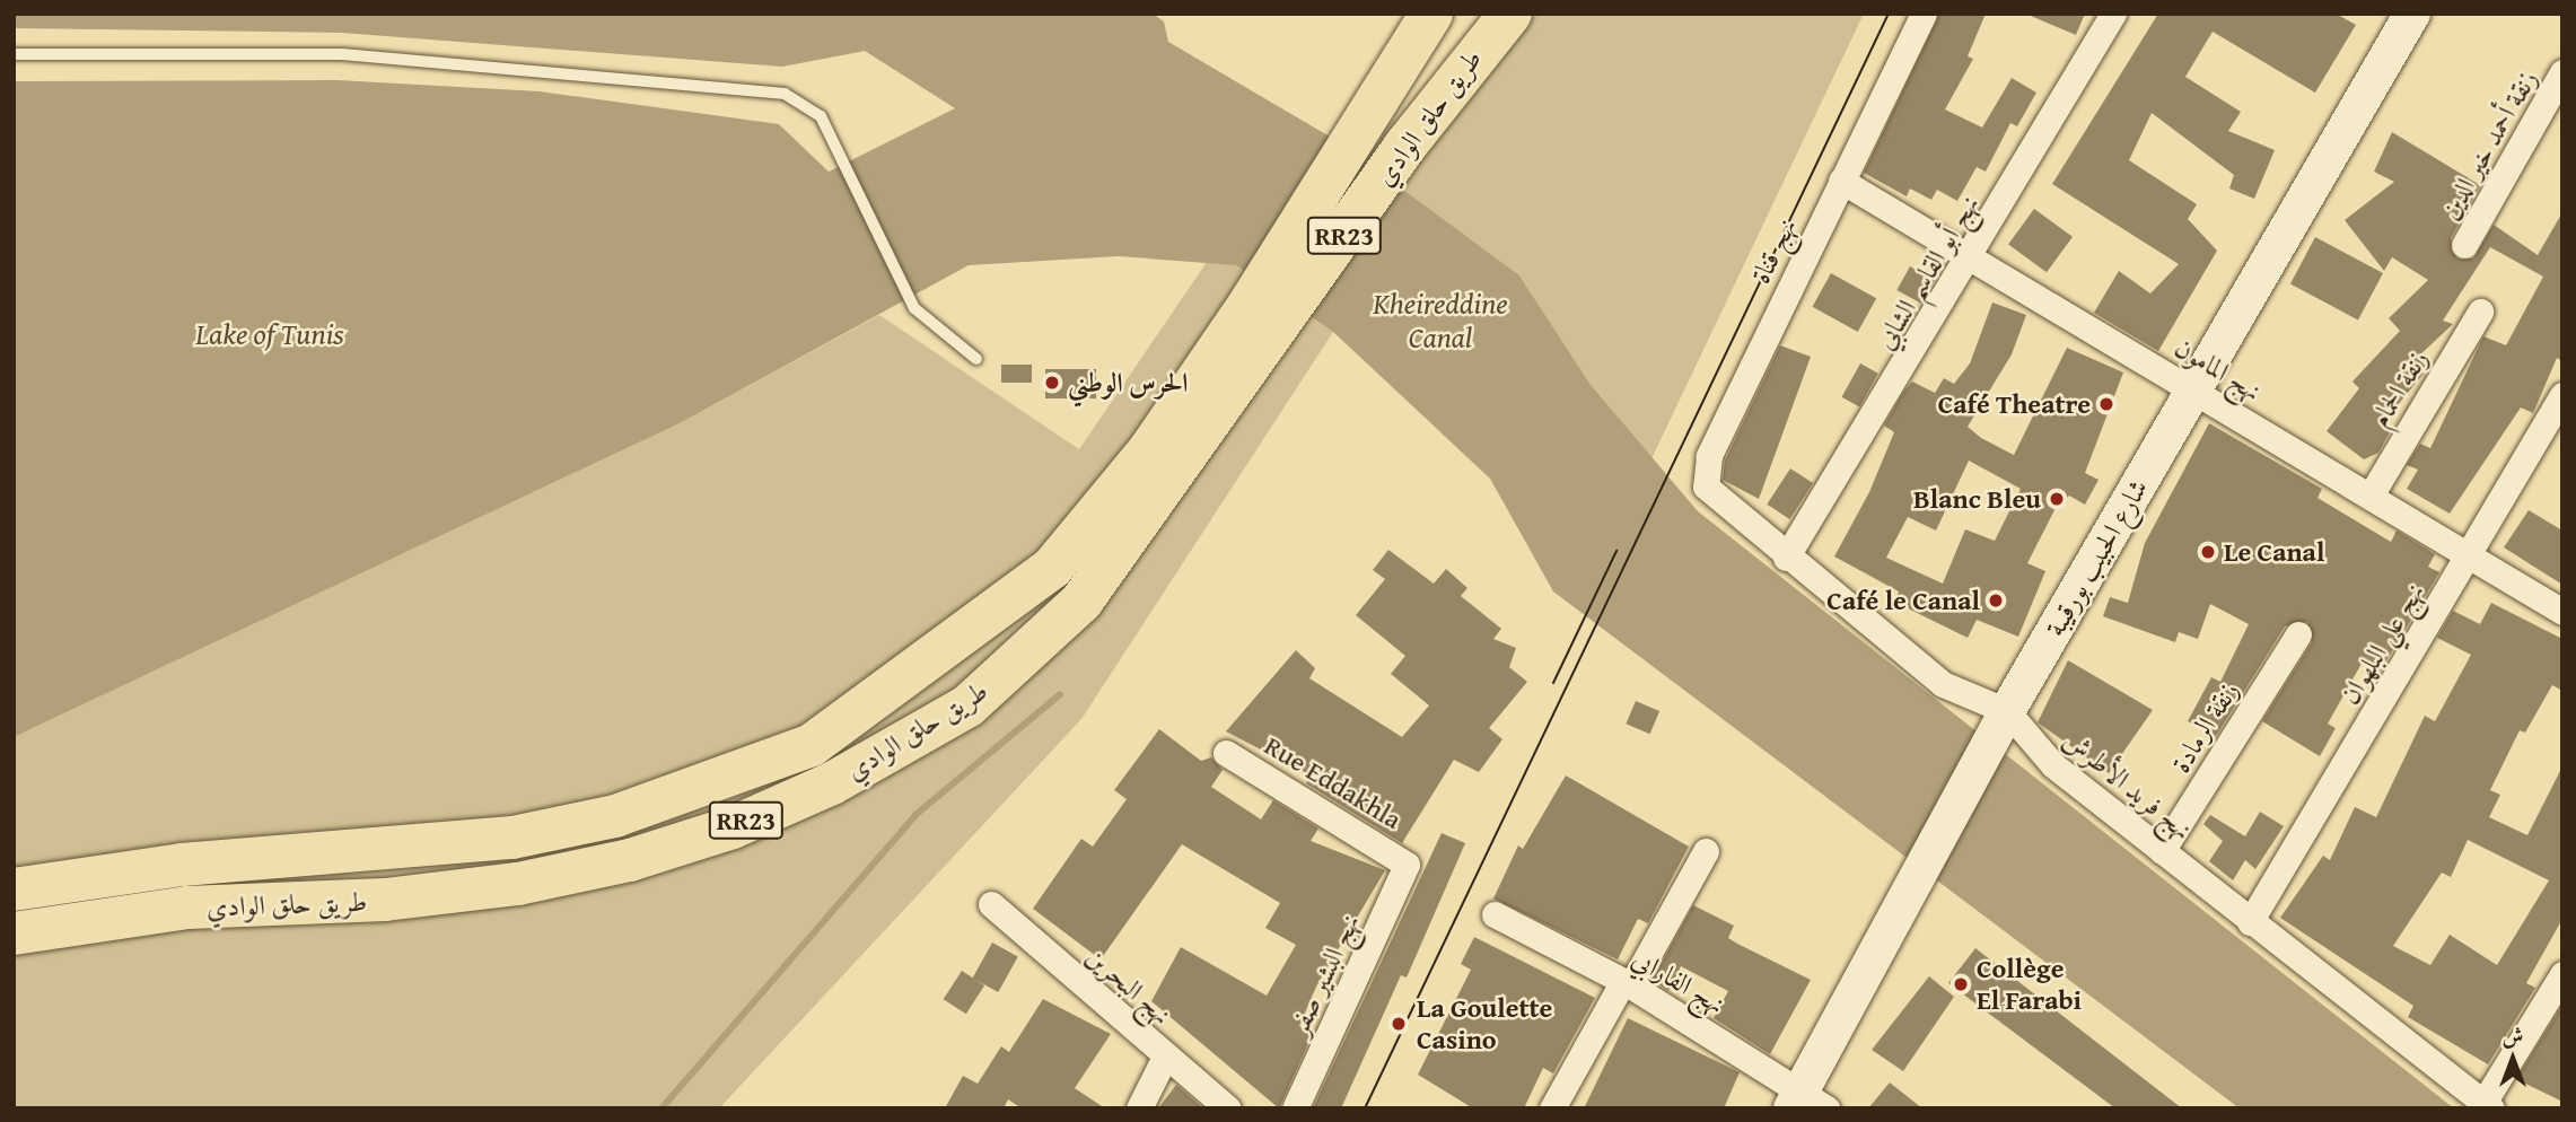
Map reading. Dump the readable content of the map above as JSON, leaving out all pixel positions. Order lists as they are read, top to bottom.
{
  "streets": {
    "highway": ["طريق حلق الوادي", "RR23"],
    "main road": ["شارع الحبيب بورقيبة"],
    "street": [
      "زنقة أحمد خير الدين",
      "نهج قناة",
      "نهج أبو القاسم الشابي",
      "نهج المامون",
      "زنقة الحمام",
      "نهج علي البلهوان",
      "زنقة الرمادة",
      "Rue Eddakhla",
      "نهج فريد الأطرش",
      "نهج البشير صفر",
      "نهج الفارابي",
      "نهج البحرين"
    ]
  },
  "crossings": [
    ["نهج قناة", "نهج المامون"],
    ["نهج قناة", "نهج فريد الأطرش"],
    ["نهج أبو القاسم الشابي", "نهج المامون"],
    ["نهج أبو القاسم الشابي", "نهج فريد الأطرش"],
    ["نهج المامون", "زنقة الحمام"],
    ["نهج المامون", "شارع الحبيب بورقيبة"],
    ["نهج المامون", "نهج علي البلهوان"],
    ["شارع الحبيب بورقيبة", "نهج فريد الأطرش"],
    ["شارع الحبيب بورقيبة", "نهج الفارابي"],
    ["نهج علي البلهوان", "نهج فريد الأطرش"],
    ["زنقة الرمادة", "نهج فريد الأطرش"],
    ["Rue Eddakhla", "نهج البشير صفر"]
  ],
  "water": ["Kheireddine Canal", "Lake of Tunis"],
  "places": [
    "الحرس الوطني",
    "Café Theatre",
    "Blanc Bleu",
    "Le Canal",
    "Café le Canal",
    "Collège El Farabi",
    "La Goulette Casino"
  ],
  "north": "top"
}
